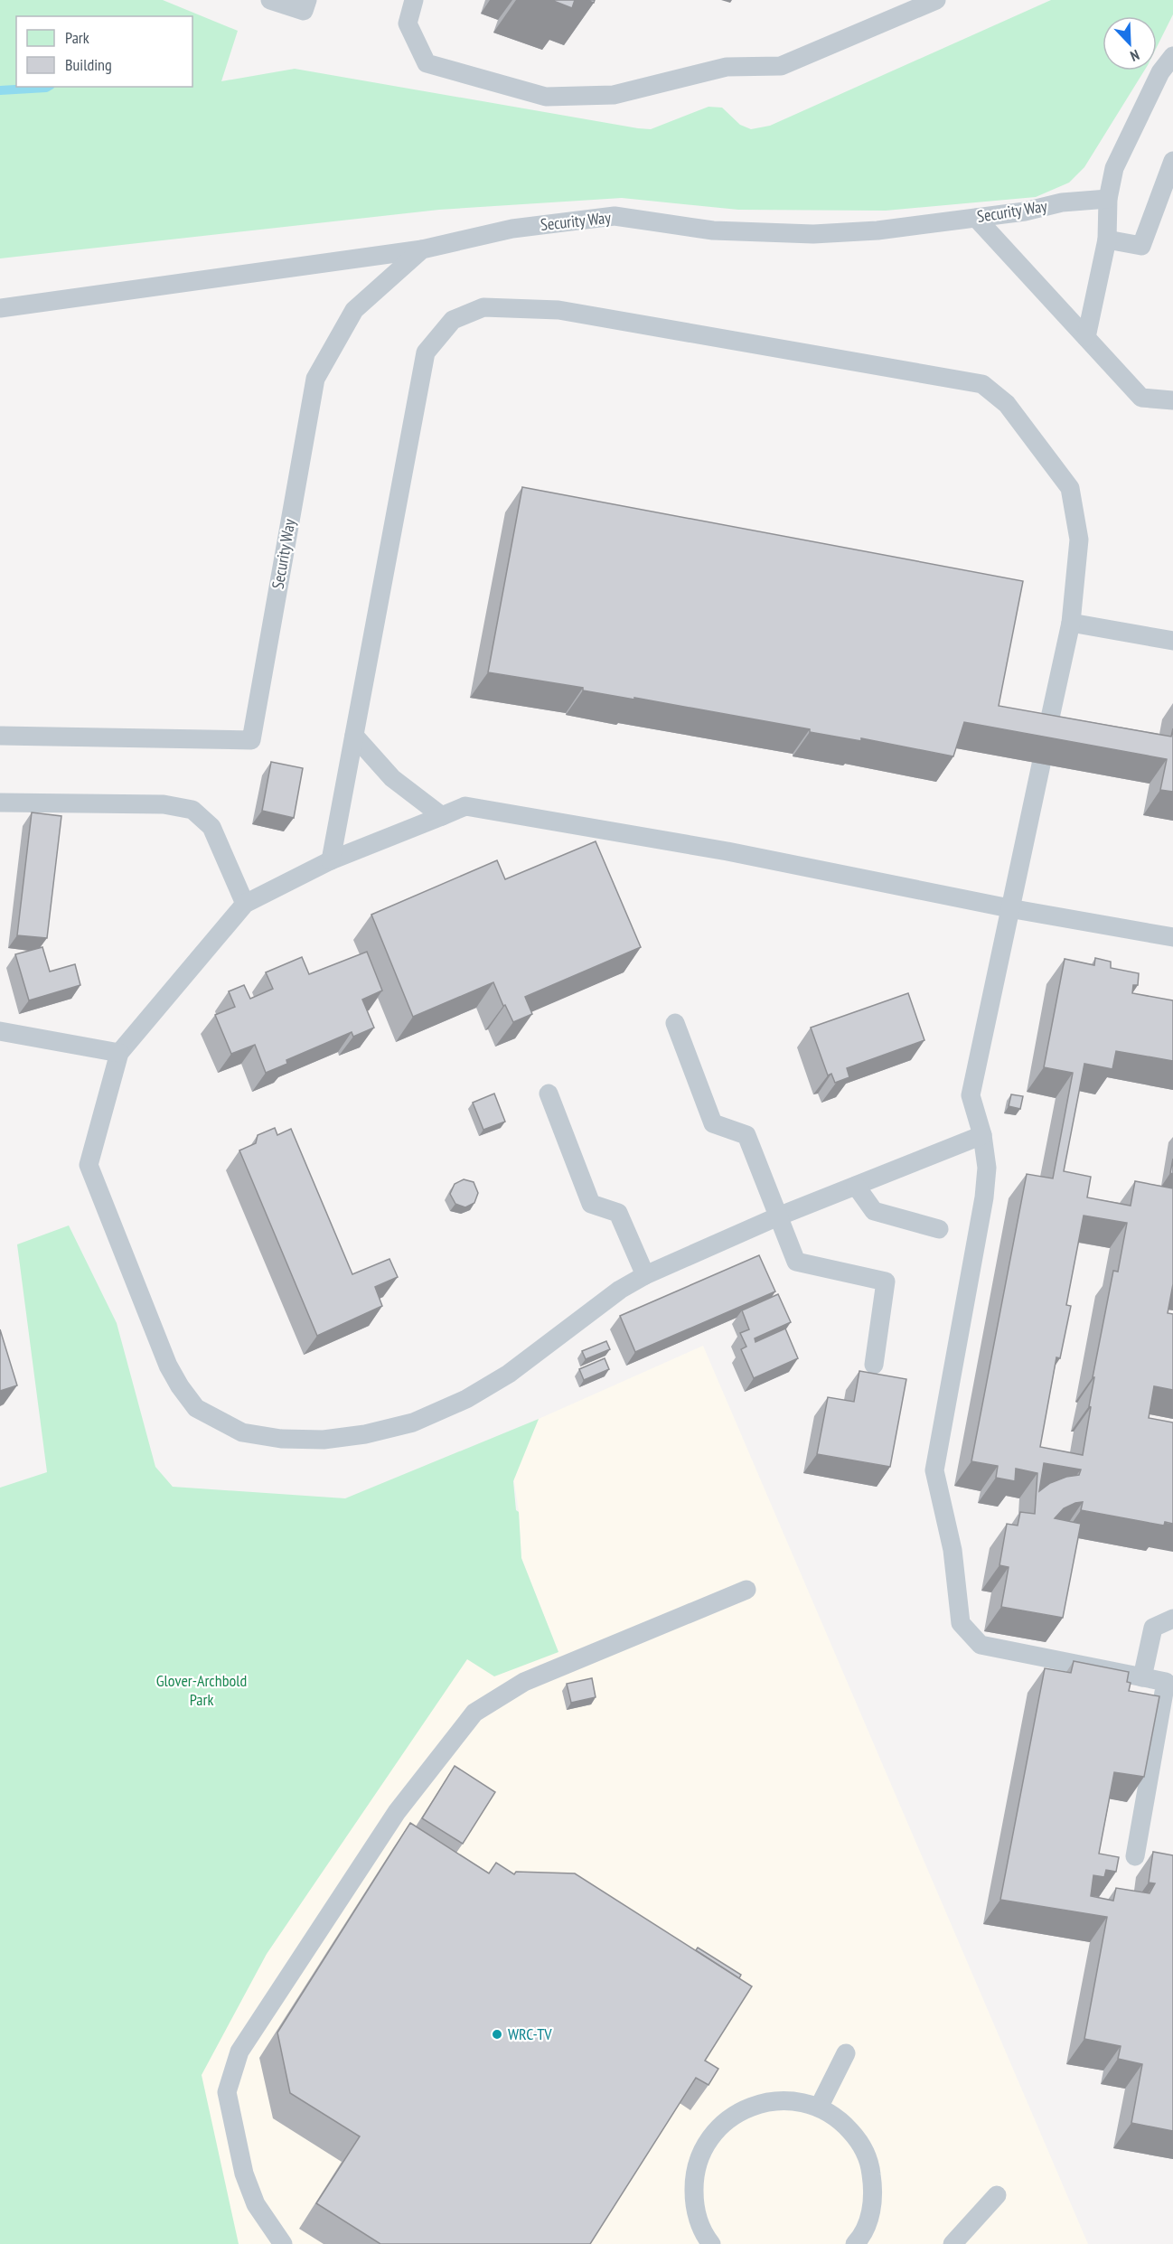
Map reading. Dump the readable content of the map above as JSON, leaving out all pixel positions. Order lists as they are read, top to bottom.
{
  "streets": {
    "lane": ["Security Way"]
  },
  "parks": ["Glover-Archbold Park"],
  "places": ["WRC-TV"],
  "legend": ["Park", "Building"],
  "north": "bottom right"
}
